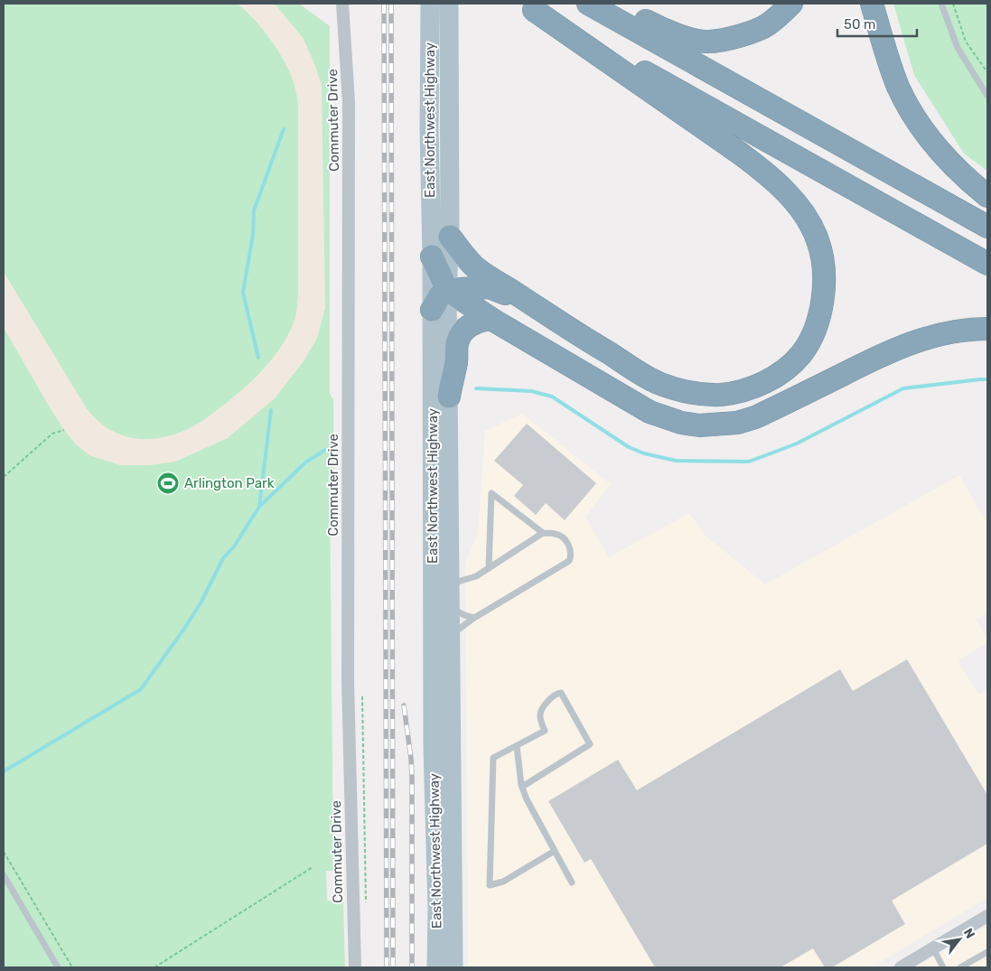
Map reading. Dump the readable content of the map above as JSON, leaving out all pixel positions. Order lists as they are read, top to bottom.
{
  "streets": {
    "main road": ["East Northwest Highway"],
    "street": ["Commuter Drive"]
  },
  "places": {
    "sports": ["Arlington Park"]
  },
  "scale_bar": "50 m",
  "north": "top right"
}
